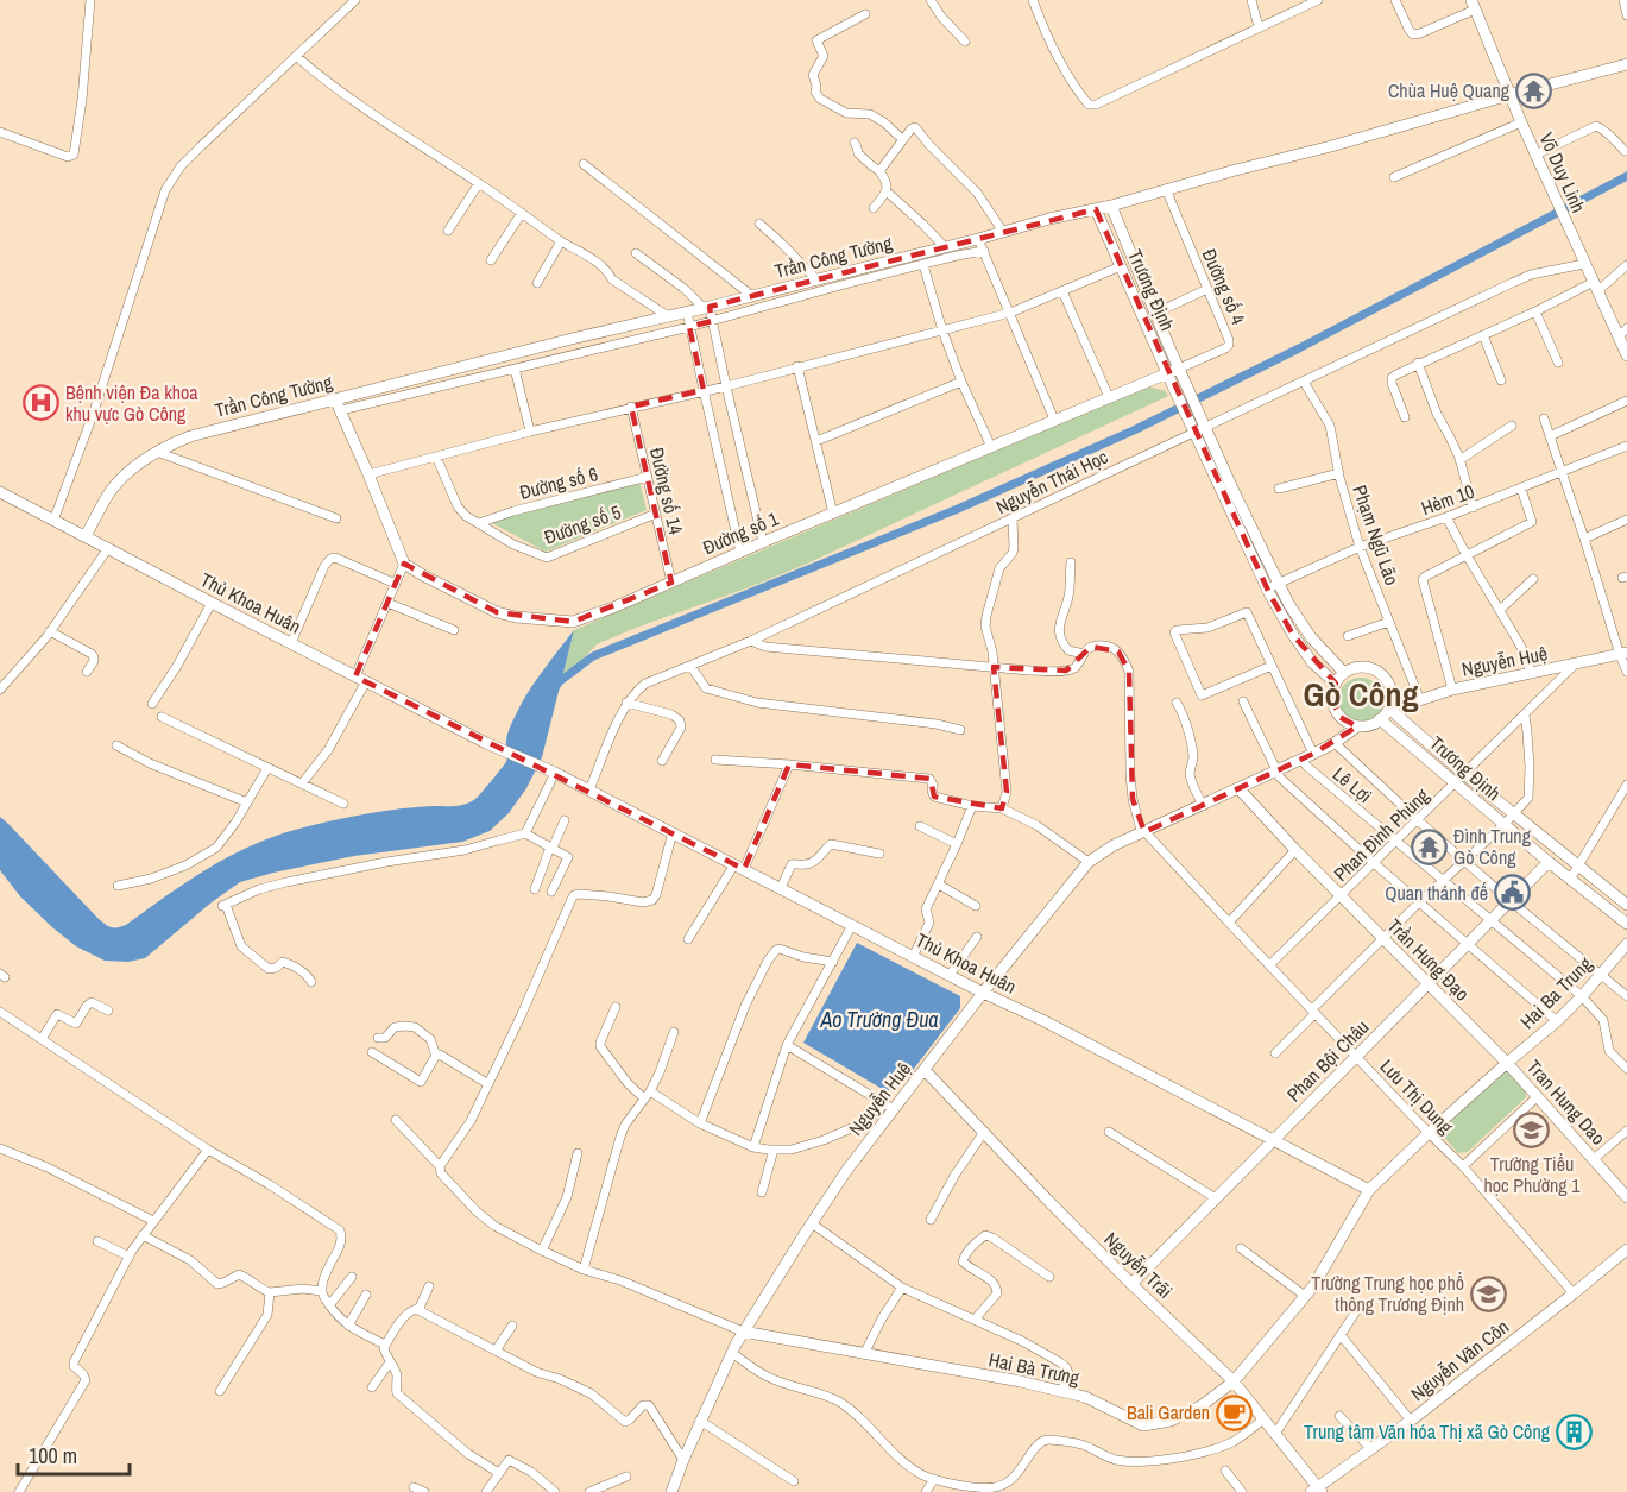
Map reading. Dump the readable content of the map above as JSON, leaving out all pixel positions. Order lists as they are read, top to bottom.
{
  "streets": {
    "main road": [
      "Võ Duy Linh",
      "Trần Công Tường",
      "Trương Định",
      "Đường số 1",
      "Thủ Khoa Huân",
      "Nguyễn Huệ",
      "Trần Hưng Đạo",
      "Hai Ba Trung",
      "Phan Bội Châu",
      "Tran Hung Dao",
      "Nguyễn Trãi",
      "Nguyễn Văn Côn",
      "Hai Bà Trưng"
    ],
    "street": [
      "Đường số 4",
      "Nguyễn Thái Học",
      "Đường số 6",
      "Đường số 14",
      "Hẻm 10",
      "Đường số 5",
      "Phạm Ngũ Lão",
      "Lê Lợi",
      "Phan Đình Phùng",
      "Lưu Thị Dung"
    ]
  },
  "crossings": [
    ["Võ Duy Linh", "Trần Công Tường"],
    ["Trần Công Tường", "Đường số 4"],
    ["Trần Công Tường", "Trương Định"],
    ["Trần Công Tường", "Thủ Khoa Huân"],
    ["Đường số 4", "Trương Định"],
    ["Đường số 4", "Đường số 1"],
    ["Trương Định", "Đường số 1"],
    ["Trương Định", "Nguyễn Huệ"],
    ["Trương Định", "Phan Đình Phùng"],
    ["Trương Định", "Phan Bội Châu"],
    ["Nguyễn Thái Học", "Thủ Khoa Huân"],
    ["Đường số 6", "Đường số 14"],
    ["Đường số 6", "Đường số 5"],
    ["Đường số 14", "Đường số 5"],
    ["Đường số 14", "Đường số 1"],
    ["Hẻm 10", "Phạm Ngũ Lão"],
    ["Phạm Ngũ Lão", "Nguyễn Huệ"],
    ["Thủ Khoa Huân", "Nguyễn Huệ"],
    ["Thủ Khoa Huân", "Phan Bội Châu"],
    ["Thủ Khoa Huân", "Hai Bà Trưng"],
    ["Nguyễn Huệ", "Lê Lợi"],
    ["Nguyễn Huệ", "Phan Đình Phùng"],
    ["Nguyễn Huệ", "Trần Hưng Đạo"],
    ["Nguyễn Huệ", "Lưu Thị Dung"],
    ["Nguyễn Huệ", "Nguyễn Trãi"],
    ["Nguyễn Huệ", "Hai Bà Trưng"],
    ["Lê Lợi", "Phan Đình Phùng"],
    ["Lê Lợi", "Hai Ba Trung"],
    ["Lê Lợi", "Phan Bội Châu"],
    ["Phan Đình Phùng", "Trần Hưng Đạo"],
    ["Phan Đình Phùng", "Lưu Thị Dung"],
    ["Trần Hưng Đạo", "Hai Ba Trung"],
    ["Trần Hưng Đạo", "Phan Bội Châu"],
    ["Trần Hưng Đạo", "Tran Hung Dao"],
    ["Trần Hưng Đạo", "Hai Bà Trưng"],
    ["Hai Ba Trung", "Tran Hung Dao"],
    ["Hai Ba Trung", "Hai Bà Trưng"],
    ["Phan Bội Châu", "Lưu Thị Dung"],
    ["Phan Bội Châu", "Nguyễn Trãi"],
    ["Lưu Thị Dung", "Nguyễn Văn Côn"],
    ["Lưu Thị Dung", "Hai Bà Trưng"],
    ["Tran Hung Dao", "Hai Bà Trưng"],
    ["Nguyễn Trãi", "Nguyễn Văn Côn"],
    ["Nguyễn Trãi", "Hai Bà Trưng"]
  ],
  "districts": ["Gò Công"],
  "water": ["Ao Trường Đua"],
  "places": {
    "temple": ["Chùa Huệ Quang", "Đình Trung Gò Công"],
    "hospital": ["Bệnh viện Đa khoa khu vực Gò Công"],
    "public building": ["Quan thánh đế"],
    "school or university": ["Trường Tiểu học Phường 1", "Trường Trung học phổ thông Trương Định"],
    "cafe": ["Bali Garden"],
    "building": ["Trung tâm Văn hóa Thị xã Gò Công"]
  },
  "scale_bar": "100 m"
}
